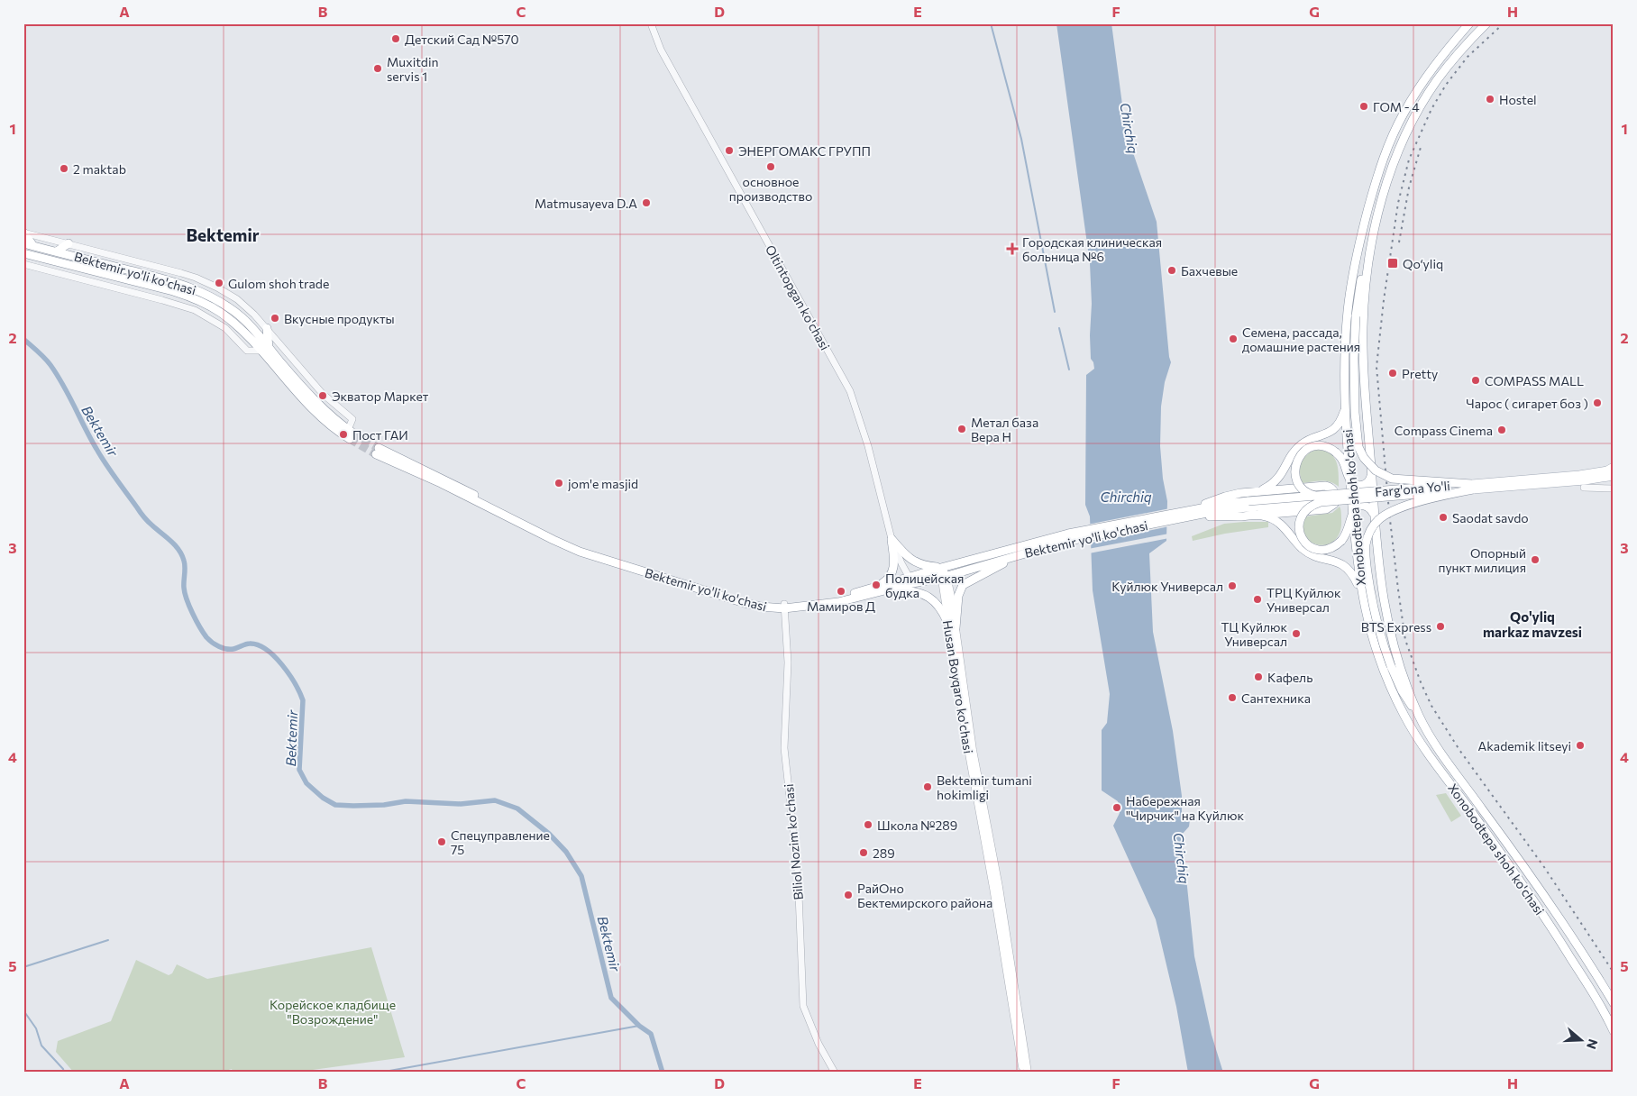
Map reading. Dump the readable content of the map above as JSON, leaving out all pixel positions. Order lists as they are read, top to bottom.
{
  "streets": {
    "main road": [
      "Bektemir yo'li ko'chasi",
      "Farg'ona Yo'li",
      "Xonobodtepa shoh ko'chasi",
      "Husan Boyqaro ko'chasi"
    ],
    "street": ["Oltintopgan ko'chasi", "Biliol Nozim ko'chasi"]
  },
  "crossings": [
    ["Bektemir yo'li ko'chasi", "Oltintopgan ko'chasi"],
    ["Bektemir yo'li ko'chasi", "Farg'ona Yo'li"],
    ["Bektemir yo'li ko'chasi", "Husan Boyqaro ko'chasi"],
    ["Bektemir yo'li ko'chasi", "Biliol Nozim ko'chasi"]
  ],
  "districts": ["Bektemir", "Qo'yliq markaz mavzesi"],
  "water": ["Chirchiq", "Bektemir"],
  "parks": ["Корейское кладбище \"Возрождение\""],
  "places": {
    "other": [
      "Детский Сад №570",
      "Muxitdin servis 1",
      "Hostel",
      "ГОМ - 4",
      "ЭНЕРГОМАКС ГРУПП",
      "основное производство",
      "2 maktab",
      "Matmusayeva D.A",
      "Бахчевые",
      "Gulom shoh trade",
      "Вкусные продукты",
      "Семена, рассада, домашние растения",
      "Pretty",
      "COMPASS MALL",
      "Экватор Маркет",
      "Чарос ( сигарет боз )",
      "Метал база Вера Н",
      "Compass Cinema",
      "Пост ГАИ",
      "jom'e masjid",
      "Saodat savdo",
      "Опорный пункт милиция",
      "Полицейская будка",
      "Куйлюк Универсал",
      "Мамиров Д",
      "ТРЦ Куйлюк Универсал",
      "BTS Express",
      "ТЦ Куйлюк Универсал",
      "Кафель",
      "Сантехника",
      "Akademik litseyi",
      "Bektemir tumani hokimligi",
      "Набережная \"Чирчик\" на Куйлюк",
      "Школа №289",
      "Спецуправление 75",
      "289",
      "РайОно Бектемирского района"
    ],
    "health": ["Городская клиническая больница №6"],
    "transit": ["Qo‘yliq"]
  },
  "north": "right",
  "grid": {
    "columns": [
      "A",
      "B",
      "C",
      "D",
      "E",
      "F",
      "G",
      "H"
    ],
    "rows": [
      "1",
      "2",
      "3",
      "4",
      "5"
    ]
  }
}
